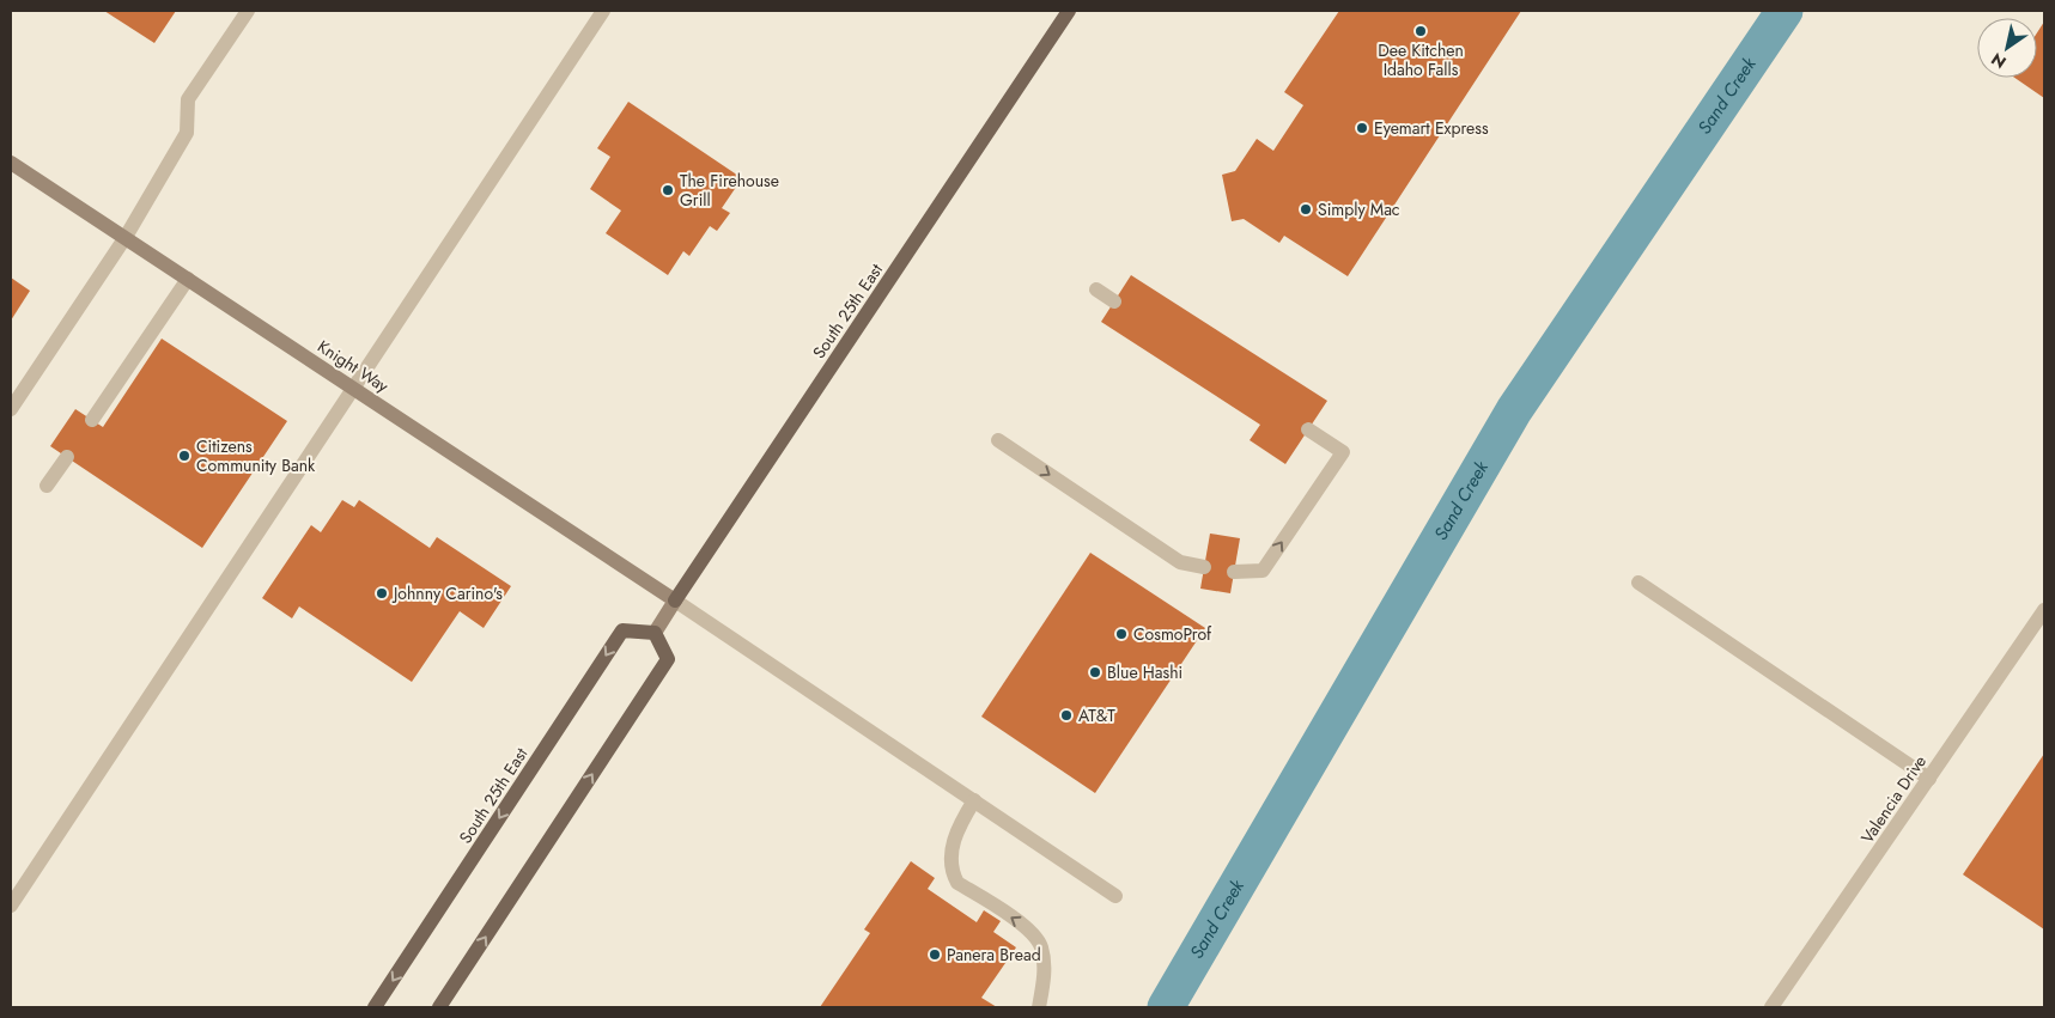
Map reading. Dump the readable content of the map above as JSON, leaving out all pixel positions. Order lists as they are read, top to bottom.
{
  "streets": {
    "main road": ["South 25th East"],
    "street": ["Knight Way", "Valencia Drive"]
  },
  "crossings": [
    ["South 25th East", "Knight Way"]
  ],
  "water": ["Sand Creek"],
  "places": [
    "Dee Kitchen Idaho Falls",
    "Eyemart Express",
    "The Firehouse Grill",
    "Simply Mac",
    "Citizens Community Bank",
    "Johnny Carino's",
    "CosmoProf",
    "Blue Hashi",
    "AT&T",
    "Panera Bread"
  ],
  "north": "bottom left"
}
